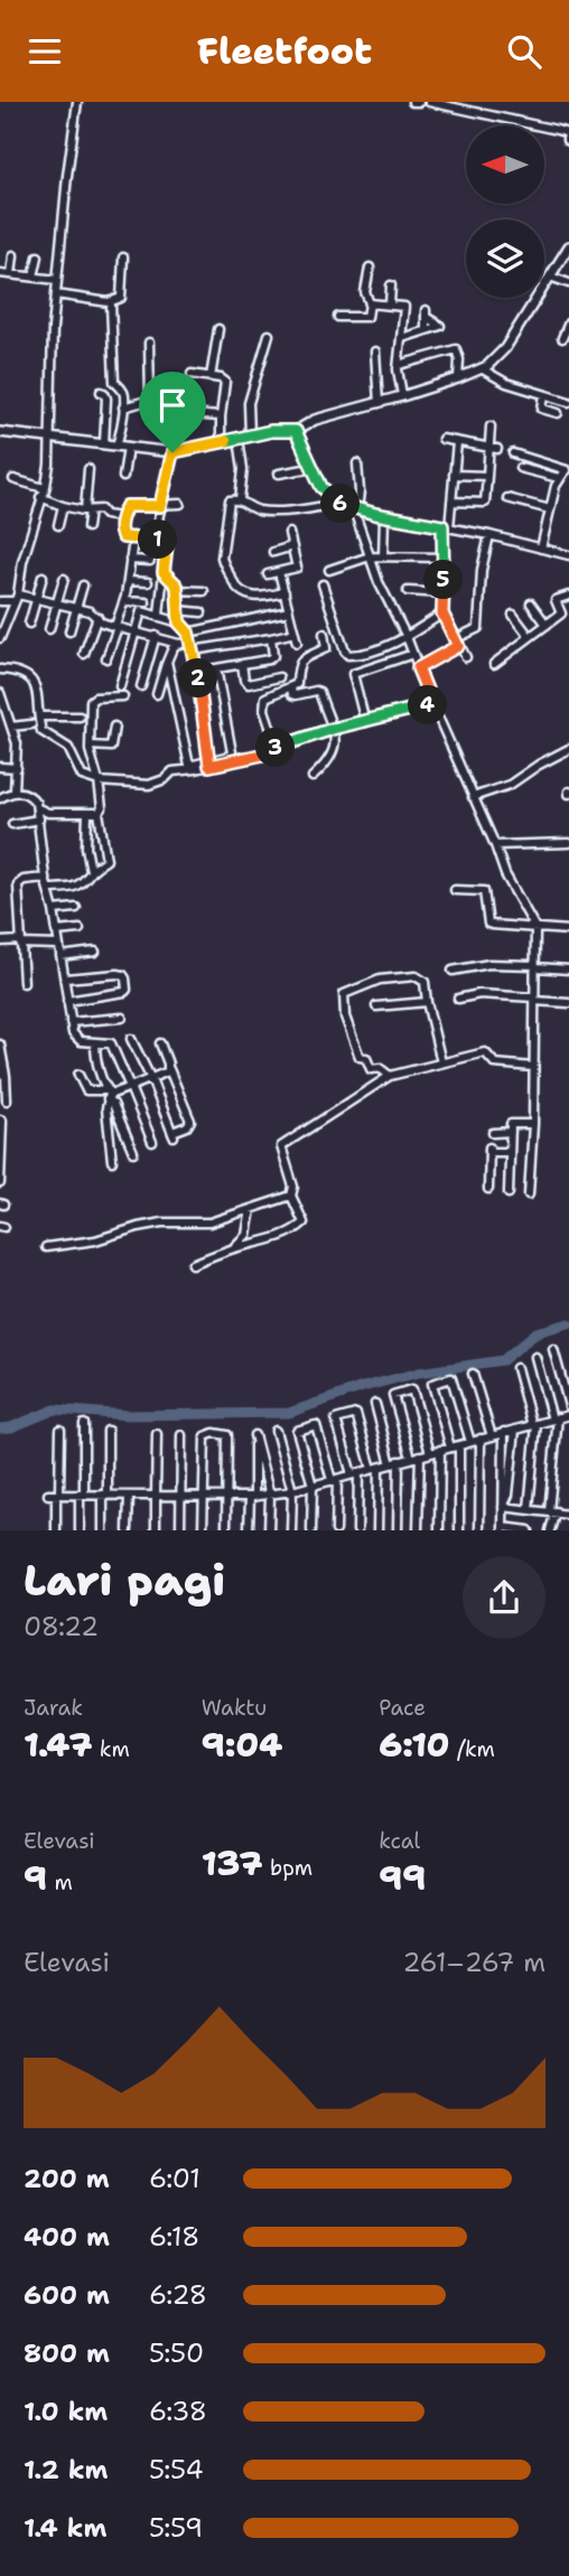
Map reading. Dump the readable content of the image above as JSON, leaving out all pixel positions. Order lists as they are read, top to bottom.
{
  "north": "left",
  "page": {
    "header": "Fleetfoot",
    "pins": [
      "6",
      "1",
      "5",
      "2",
      "4",
      "3"
    ],
    "heading": ["Lari pagi", "08:22"],
    "stats": [
      ["Jarak", "1.47 km"],
      ["Waktu", "9:04"],
      ["Pace", "6:10 /km"],
      ["Elevasi", "9 m"],
      ["137 bpm"],
      ["kcal", "99"]
    ],
    "chart": ["Elevasi", "261–267 m"],
    "list": [
      {
        "name": "200 m",
        "note": "6:01"
      },
      {
        "name": "400 m",
        "note": "6:18"
      },
      {
        "name": "600 m",
        "note": "6:28"
      },
      {
        "name": "800 m",
        "note": "5:50"
      },
      {
        "name": "1.0 km",
        "note": "6:38"
      },
      {
        "name": "1.2 km",
        "note": "5:54"
      },
      {
        "name": "1.4 km",
        "note": "5:59"
      }
    ]
  }
}
